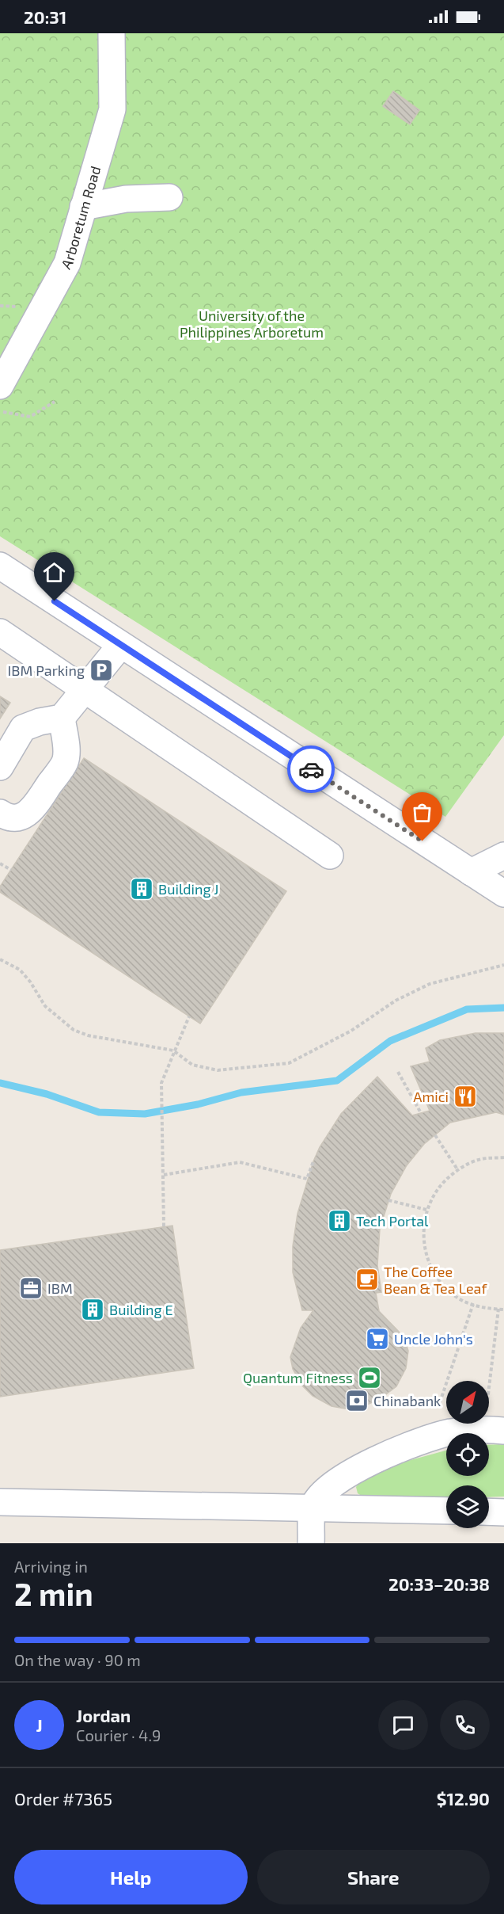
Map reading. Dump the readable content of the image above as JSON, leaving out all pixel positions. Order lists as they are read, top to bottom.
{
  "streets": {
    "street": ["Arboretum Road"]
  },
  "parks": ["University of the Philippines Arboretum"],
  "places": {
    "parking": ["IBM Parking"],
    "building": ["Building J", "Tech Portal", "Building E"],
    "restaurant": ["Amici"],
    "cafe": ["The Coffee Bean & Tea Leaf"],
    "office": ["IBM"],
    "supermarket": ["Uncle John's"],
    "sports": ["Quantum Fitness"],
    "bank": ["Chinabank"]
  },
  "north": "top right",
  "page": {
    "status": "20:31",
    "heading": ["2 min", "Arriving in", "20:33–20:38"],
    "panel": [
      "Jordan",
      "Courier · 4.9",
      "Order #7365",
      "$12.90"
    ],
    "bar": "On the way · 90 m",
    "round": "J",
    "buttons": ["Help", "Share"]
  }
}
